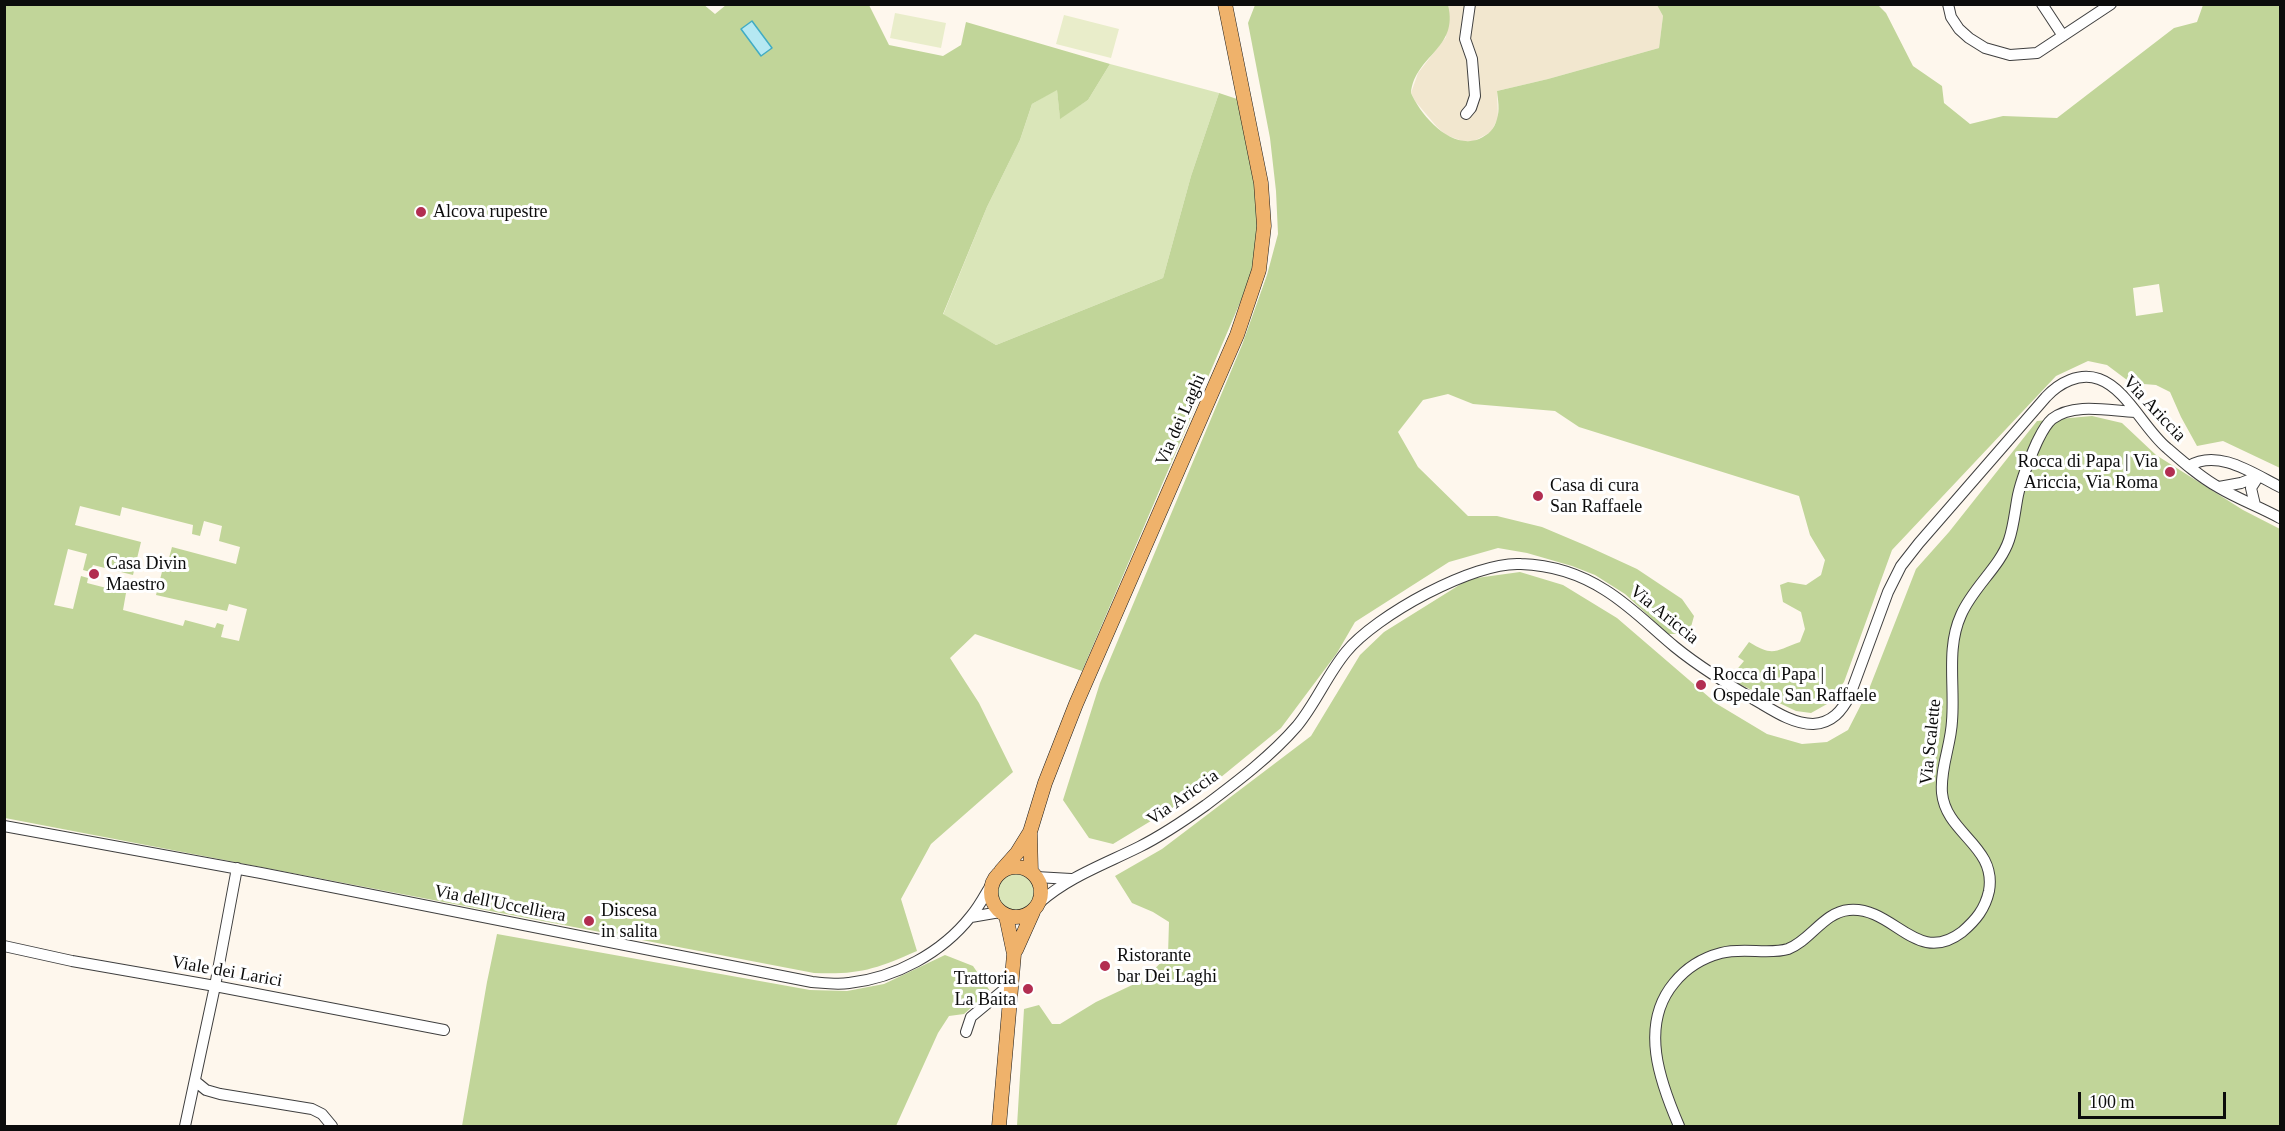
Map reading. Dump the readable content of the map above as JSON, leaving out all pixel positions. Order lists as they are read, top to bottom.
{
  "streets": {
    "main road": ["Via dei Laghi"],
    "street": [
      "Via Ariccia",
      "Via Scalette",
      "Via dell'Uccelliera",
      "Viale dei Larici"
    ]
  },
  "crossings": [
    ["Via Ariccia", "Via dei Laghi"],
    ["Via Ariccia", "Via Scalette"],
    ["Via Ariccia", "Via dell'Uccelliera"],
    ["Via dei Laghi", "Via dell'Uccelliera"]
  ],
  "places": [
    "Alcova rupestre",
    "Rocca di Papa | Via Ariccia, Via Roma",
    "Casa di cura San Raffaele",
    "Casa Divin Maestro",
    "Rocca di Papa | Ospedale San Raffaele",
    "Discesa in salita",
    "Ristorante bar Dei Laghi",
    "Trattoria La Baita"
  ],
  "scale_bar": "100 m"
}
